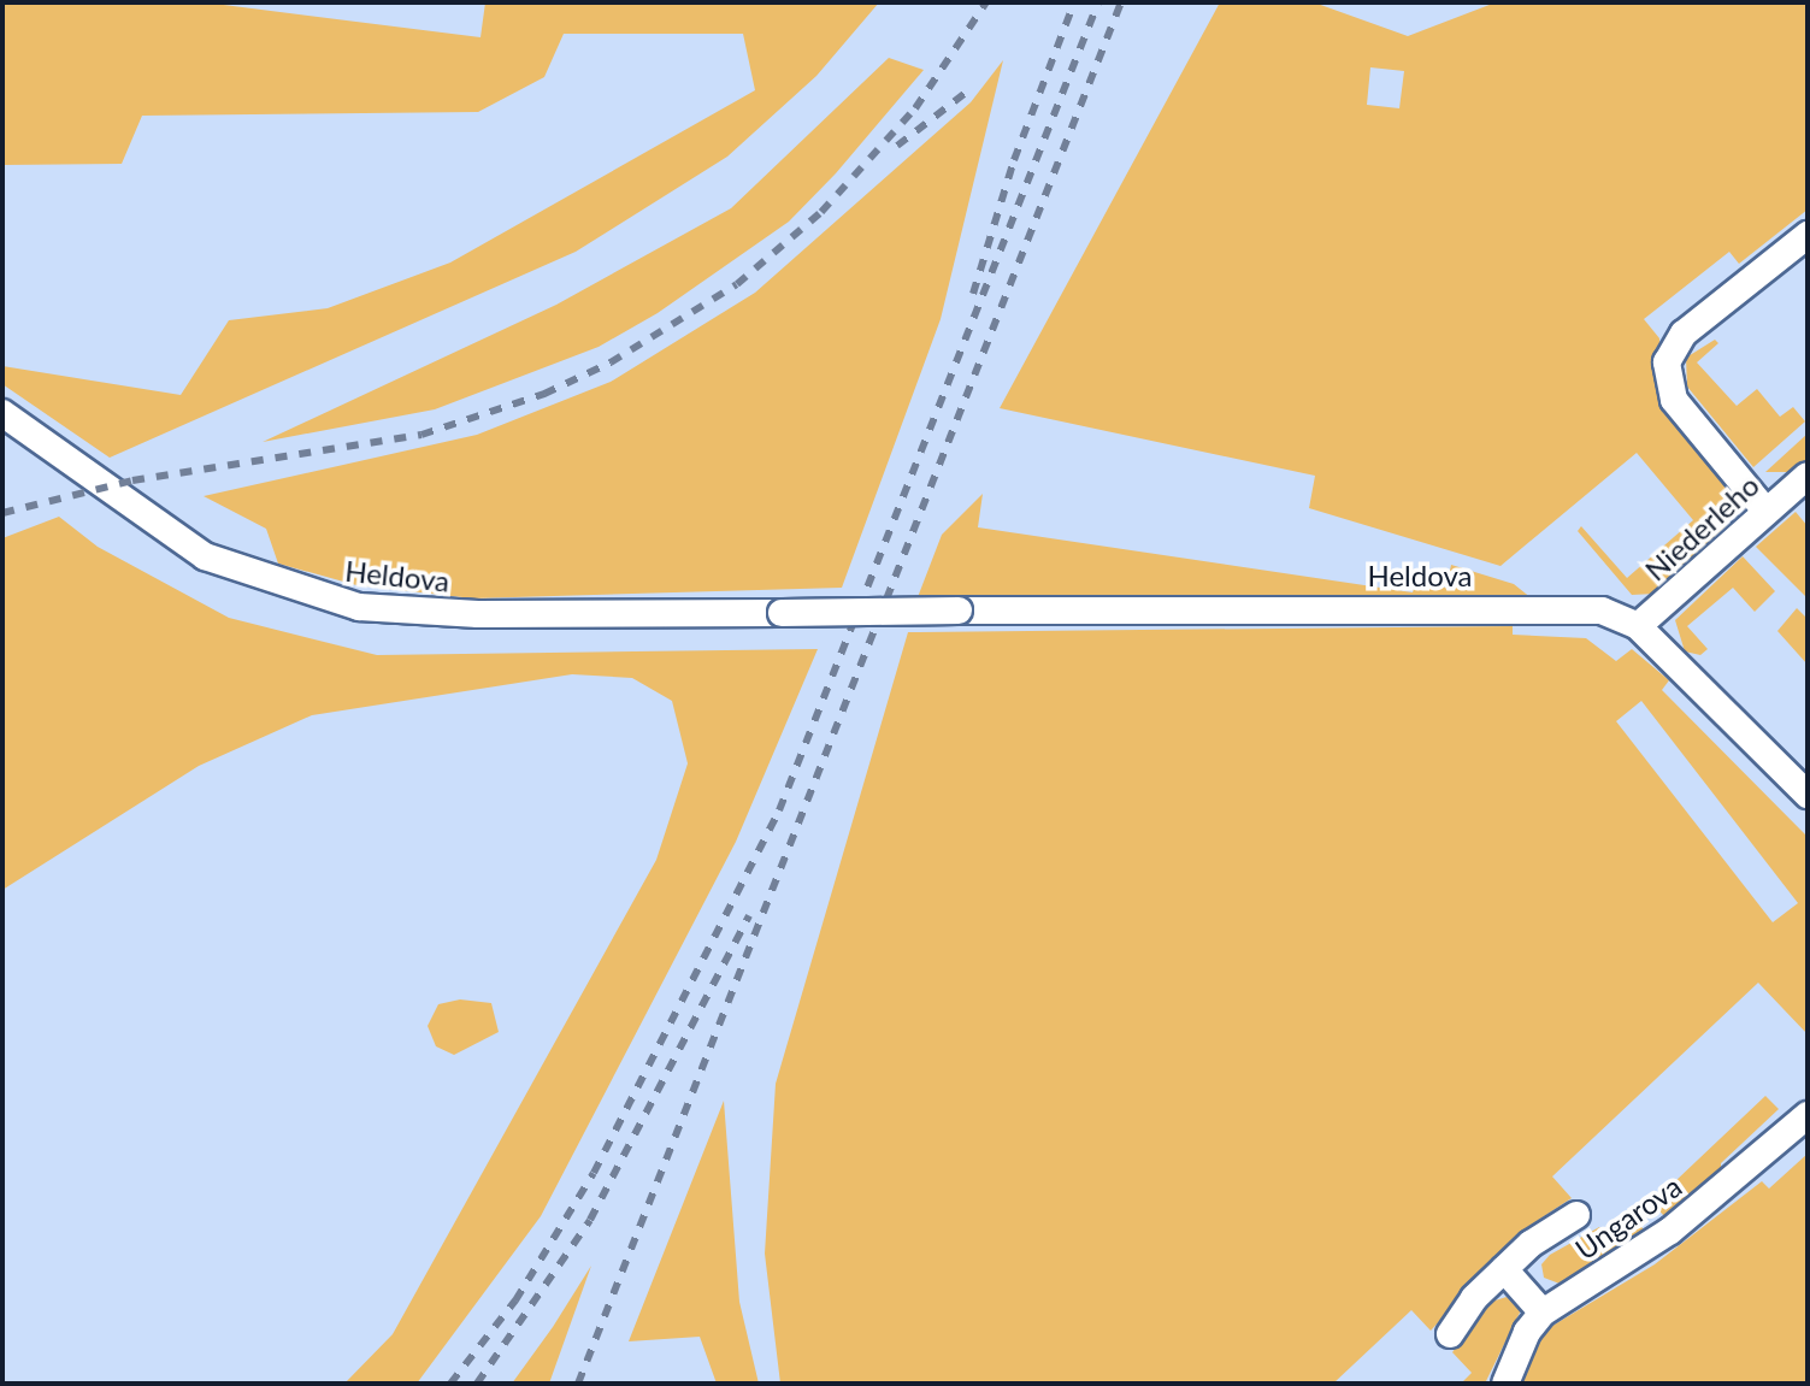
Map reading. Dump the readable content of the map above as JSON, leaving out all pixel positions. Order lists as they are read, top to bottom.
{
  "streets": {
    "street": ["Niederleho", "Heldova", "Ungarova"]
  },
  "crossings": [
    ["Niederleho", "Heldova"]
  ]
}
